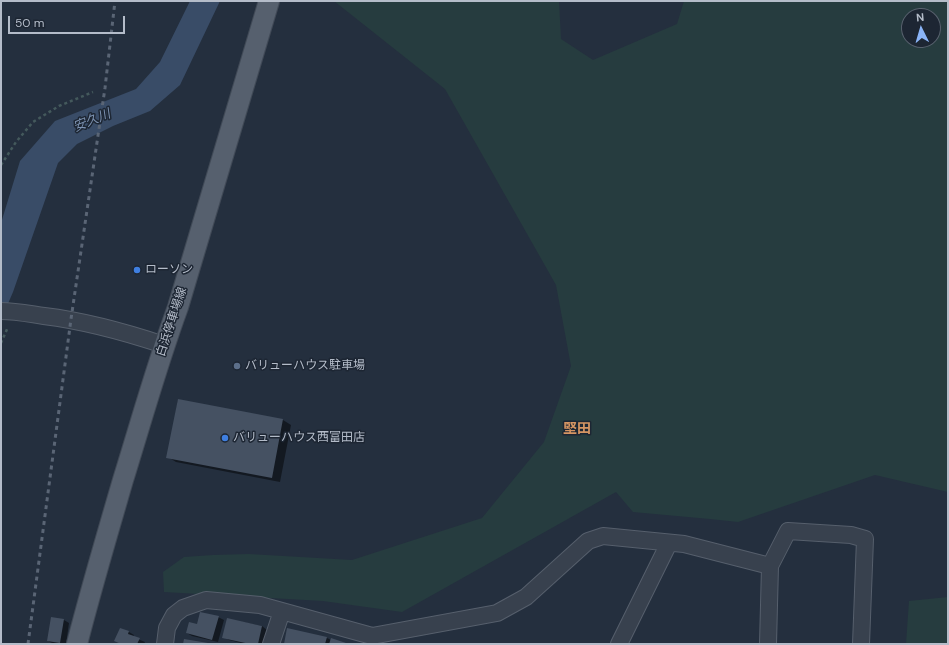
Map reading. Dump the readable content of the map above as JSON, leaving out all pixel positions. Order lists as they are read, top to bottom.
{
  "streets": {
    "main road": ["白浜停車場線"]
  },
  "districts": ["堅田"],
  "water": ["安久川"],
  "places": ["ローソン", "バリューハウス駐車場", "バリューハウス西富田店"],
  "scale_bar": "50 m",
  "north": "top"
}
